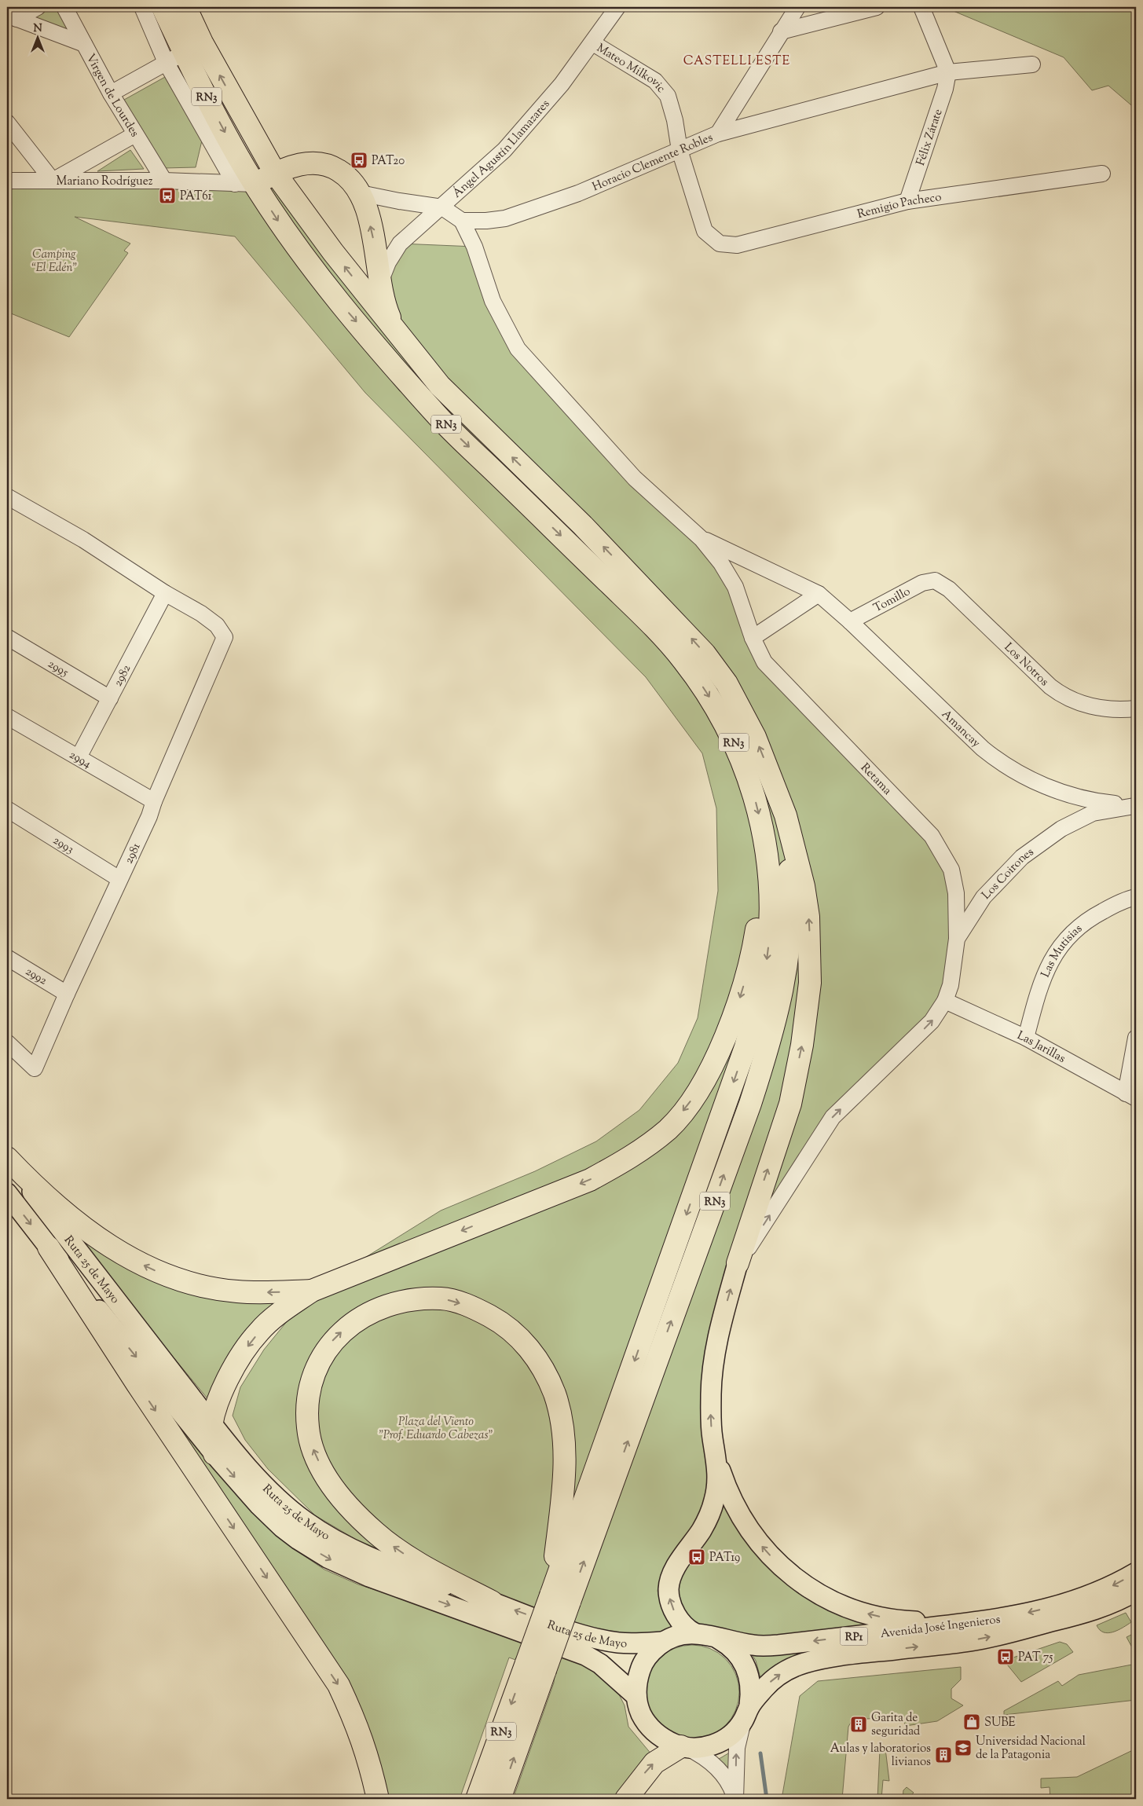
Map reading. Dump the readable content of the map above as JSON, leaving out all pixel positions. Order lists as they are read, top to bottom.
{
  "streets": {
    "highway": ["RN3"],
    "main road": ["Ruta 25 de Mayo", "Avenida José Ingenieros", "RP1"],
    "street": [
      "Mateo Milkovic",
      "Virgen de Lourdes",
      "Félix Zárate",
      "Ángel Agustín Llamazares",
      "Horacio Clemente Robles",
      "Mariano Rodríguez",
      "Remigio Pacheco",
      "Tomillo",
      "Los Notros",
      "2995",
      "2982",
      "Amancay",
      "2994",
      "Retama",
      "2993",
      "2981",
      "Los Coirones",
      "Las Mutisias",
      "2992",
      "Las Jarillas"
    ]
  },
  "crossings": [
    ["Mateo Milkovic", "Ángel Agustín Llamazares"],
    ["Mateo Milkovic", "Horacio Clemente Robles"],
    ["Mateo Milkovic", "Remigio Pacheco"],
    ["Virgen de Lourdes", "Mariano Rodríguez"],
    ["RN3", "Mariano Rodríguez"],
    ["Félix Zárate", "Horacio Clemente Robles"],
    ["Félix Zárate", "Remigio Pacheco"],
    ["Tomillo", "Los Notros"],
    ["Tomillo", "Amancay"],
    ["2995", "2982"],
    ["2982", "2994"],
    ["2982", "2981"],
    ["Amancay", "Retama"],
    ["Amancay", "Los Coirones"],
    ["2994", "2981"],
    ["Retama", "Los Coirones"],
    ["2993", "2981"],
    ["2981", "2992"],
    ["Los Coirones", "Las Jarillas"],
    ["Las Mutisias", "Las Jarillas"],
    ["Ruta 25 de Mayo", "Avenida José Ingenieros"],
    ["Ruta 25 de Mayo", "RP1"],
    ["Avenida José Ingenieros", "RP1"]
  ],
  "one_way": ["Los Coirones"],
  "districts": ["CASTELLI ESTE"],
  "parks": ["Camping “El Edén”", "Plaza del Viento \"Prof. Eduardo Cabezas\""],
  "places": {
    "bus stop": [
      "PAT20",
      "PAT61",
      "PAT19",
      "PAT 75"
    ],
    "shop": ["SUBE"],
    "building": ["Garita de seguridad", "Aulas y laboratorios livianos"],
    "school or university": ["Universidad Nacional de la Patagonia"]
  },
  "north": "top"
}
